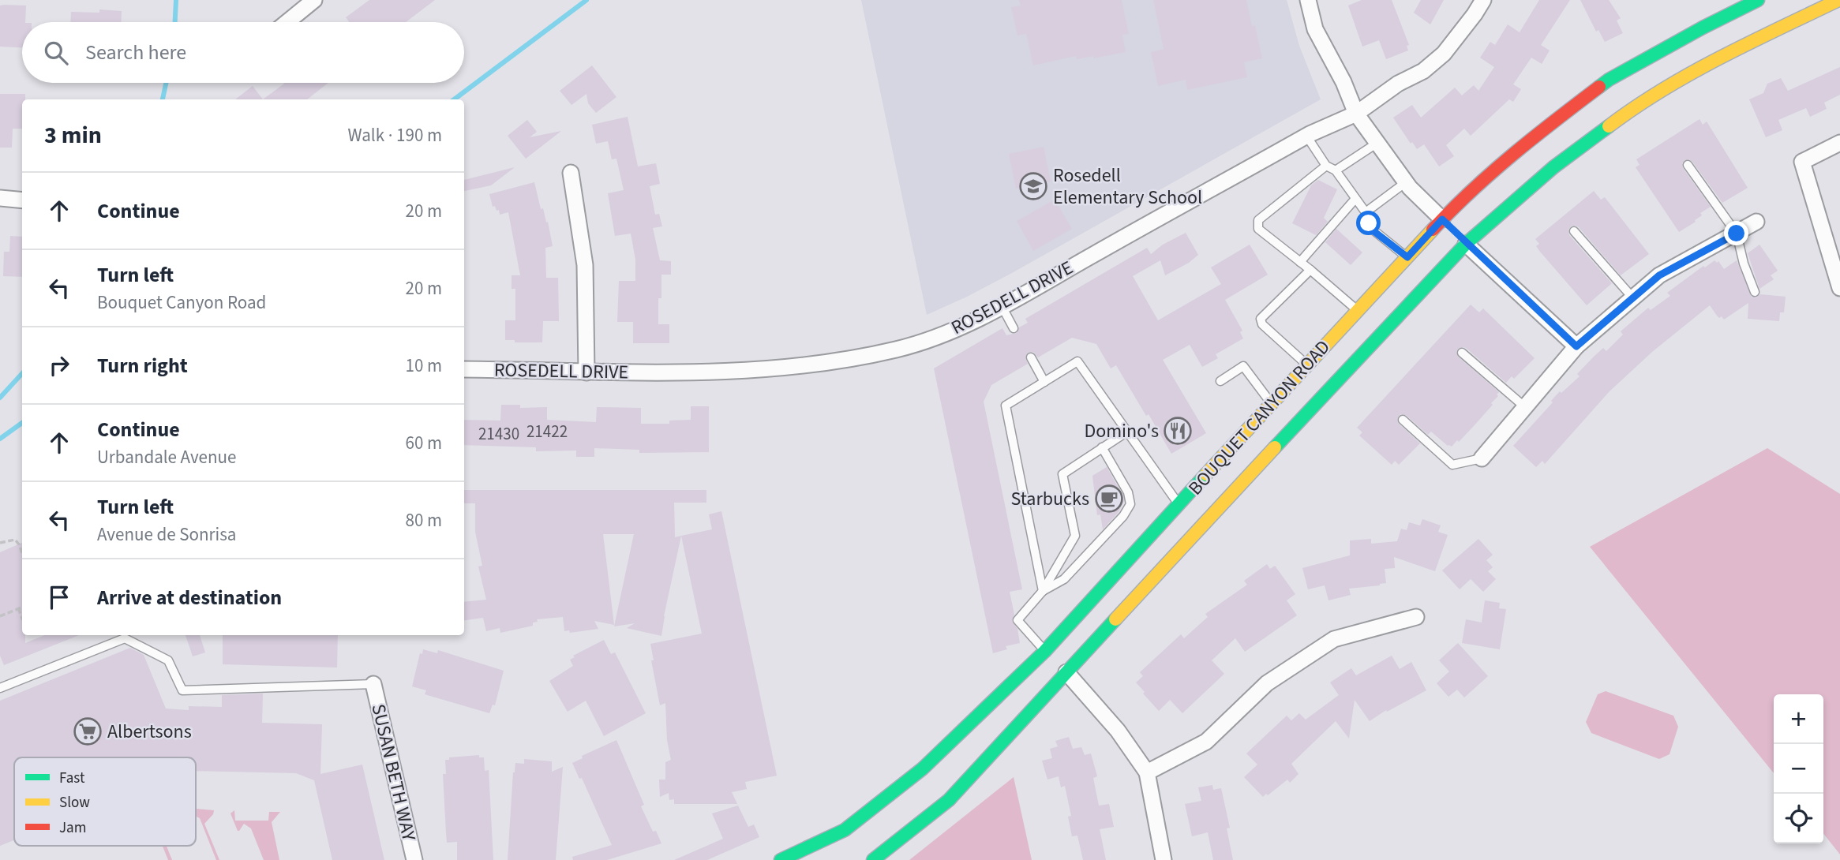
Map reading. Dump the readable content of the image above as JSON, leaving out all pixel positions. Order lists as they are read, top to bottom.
{
  "streets": {
    "main road": ["BOUQUET CANYON ROAD"],
    "street": ["ROSEDELL DRIVE", "SUSAN BETH WAY"]
  },
  "places": {
    "school or university": ["Rosedell Elementary School"],
    "restaurant": ["Domino's"],
    "cafe": ["Starbucks"],
    "supermarket": ["Albertsons"]
  },
  "house_numbers": ["21422", "21430"],
  "legend": ["Fast", "Slow", "Jam"],
  "page": {
    "search": "Search here",
    "heading": ["3 min", "Walk · 190 m"],
    "list": [
      ["Continue", "20 m"],
      ["Turn left", "Bouquet Canyon Road", "20 m"],
      ["Turn right", "10 m"],
      ["Continue", "Urbandale Avenue", "60 m"],
      ["Turn left", "Avenue de Sonrisa", "80 m"],
      "Arrive at destination"
    ],
    "map_buttons": ["+", "−"]
  }
}
